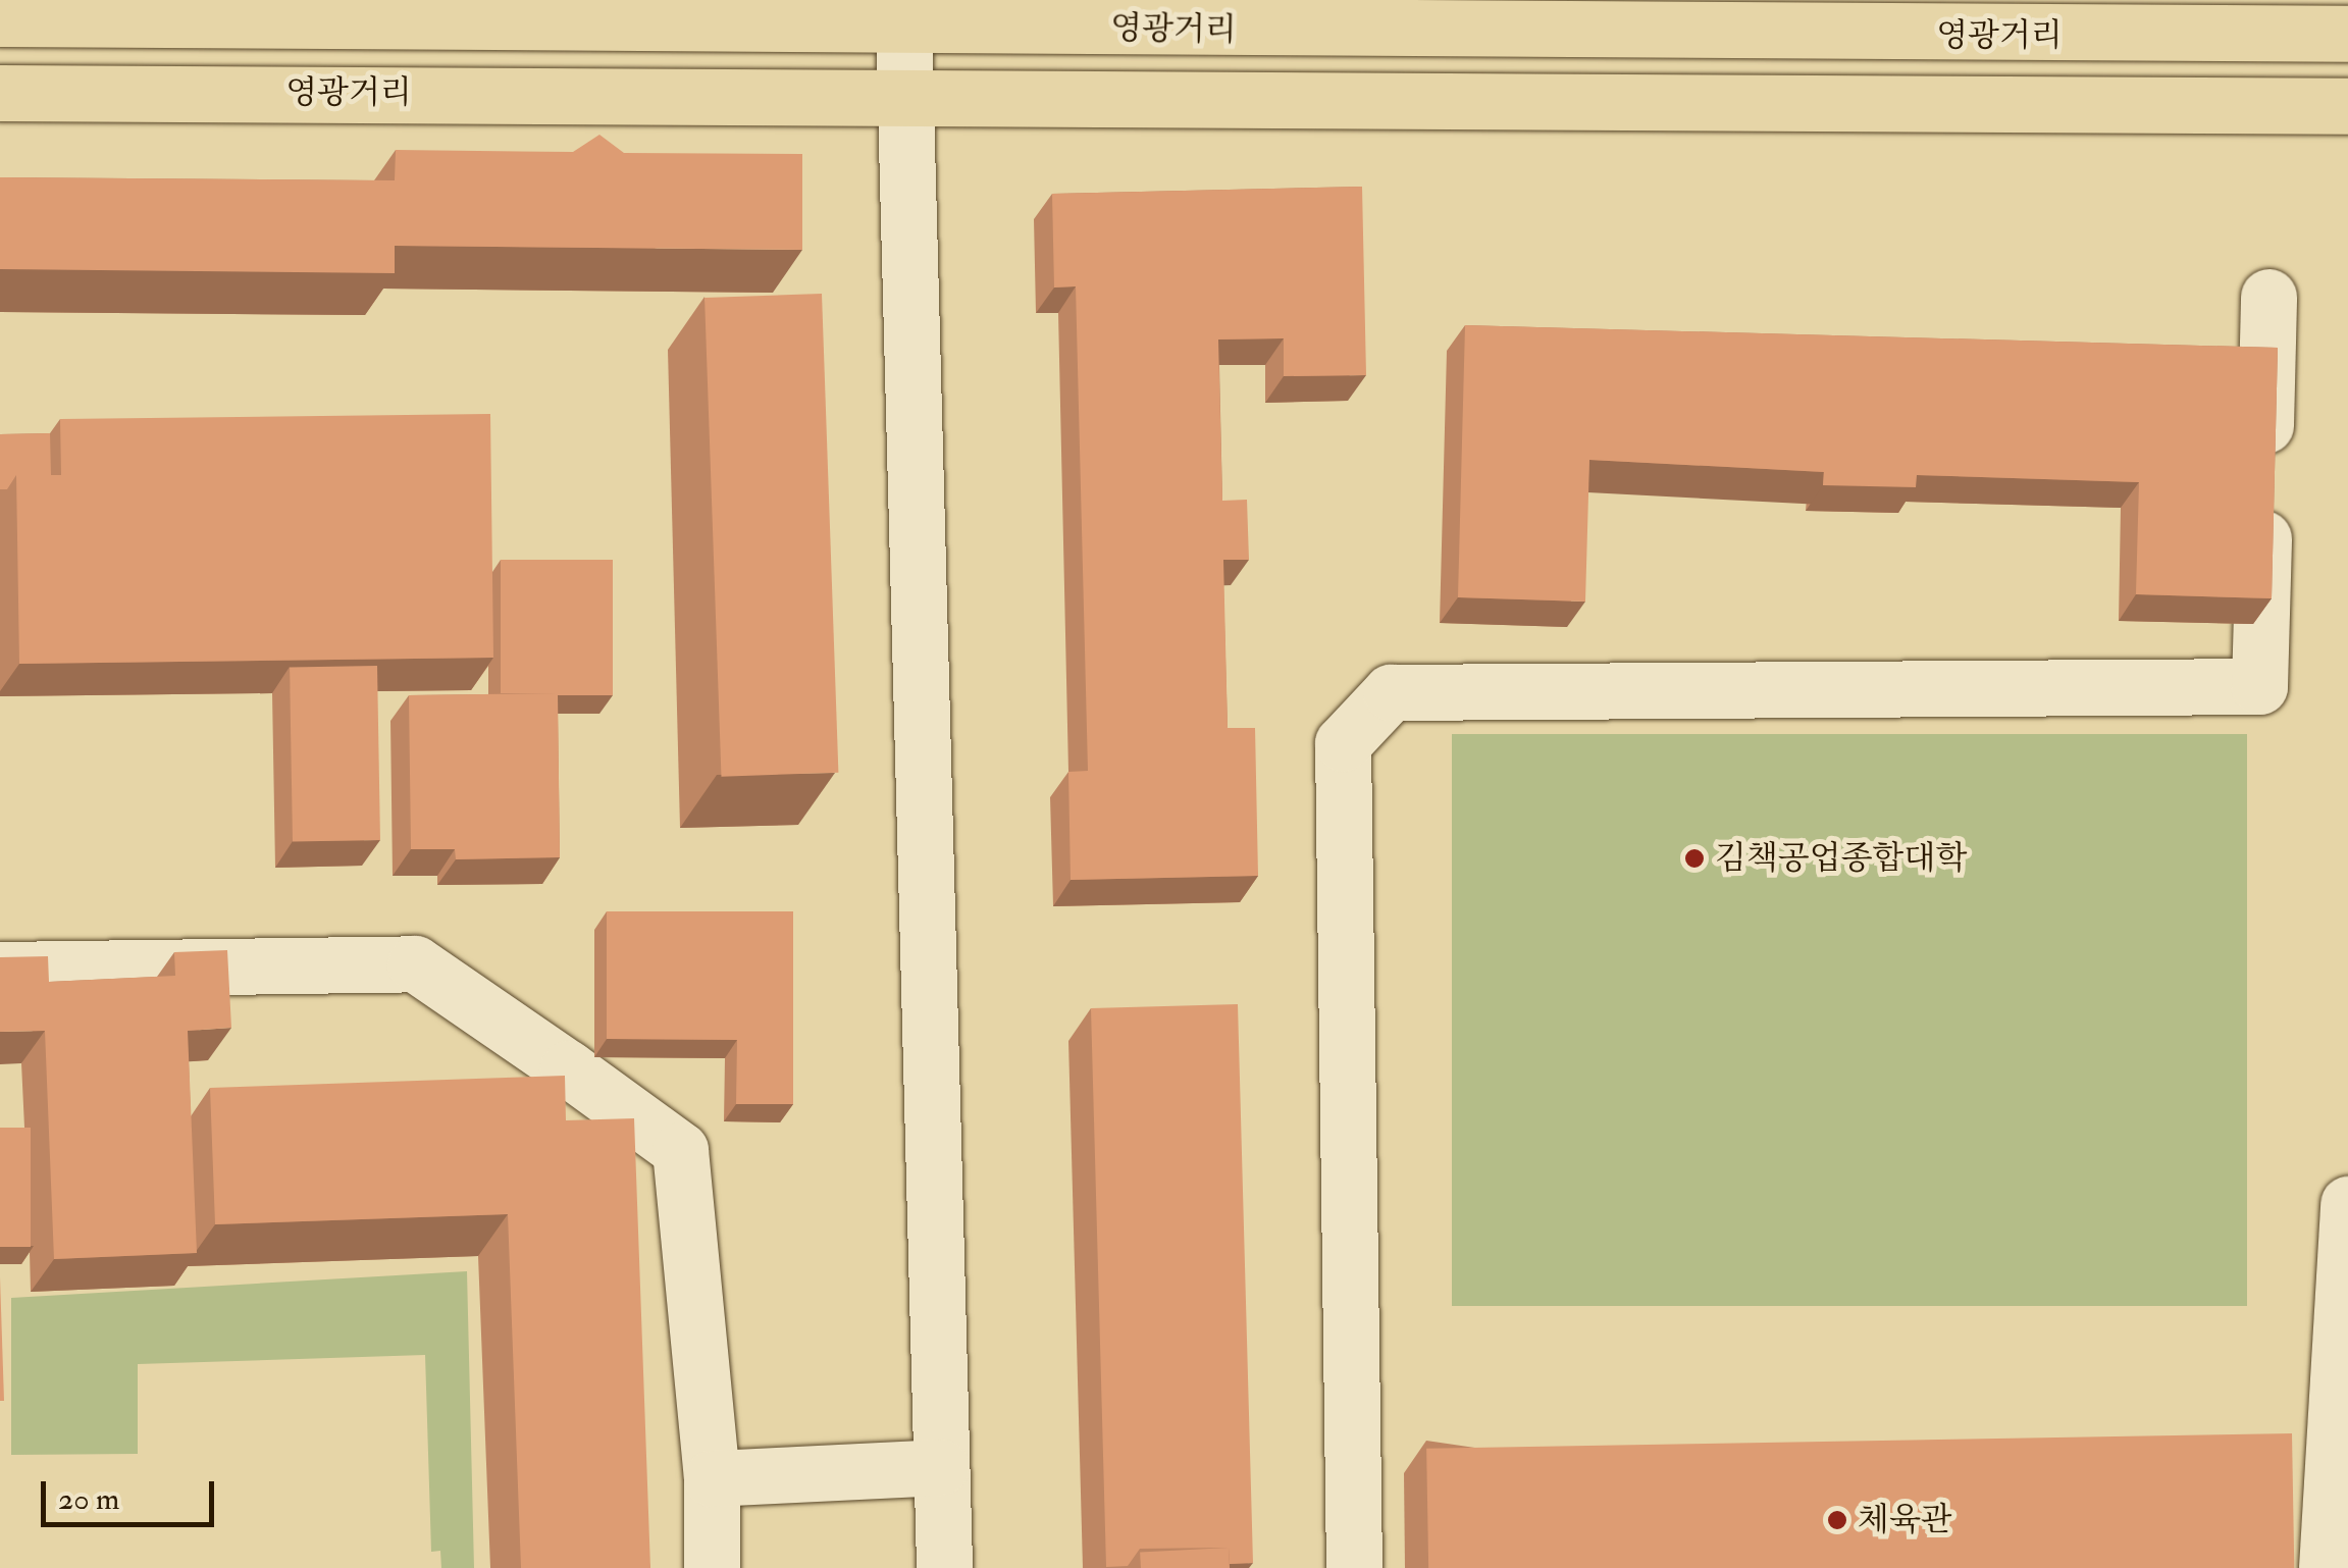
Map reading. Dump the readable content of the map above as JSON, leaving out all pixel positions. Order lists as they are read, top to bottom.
{
  "streets": {
    "main road": ["영광거리"]
  },
  "places": ["김책공업종합대학", "체육관"],
  "scale_bar": "20 m"
}
